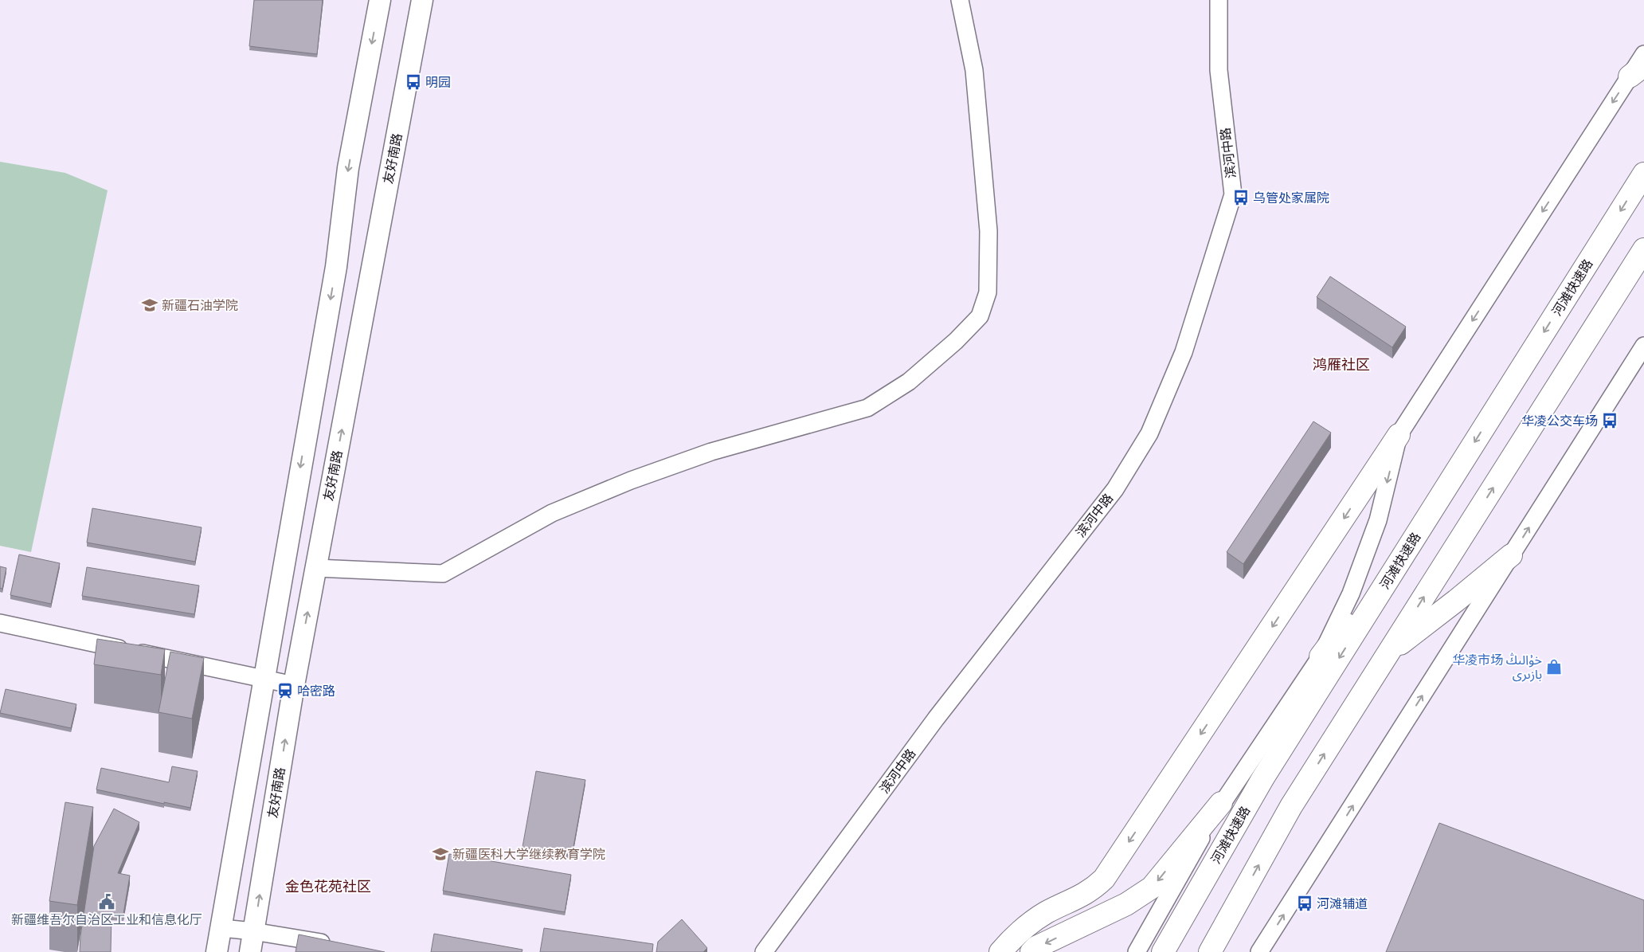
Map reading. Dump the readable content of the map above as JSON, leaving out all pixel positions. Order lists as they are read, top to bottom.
{
  "streets": {
    "highway": ["河滩快速路"],
    "main road": ["友好南路"],
    "street": ["滨河中路"]
  },
  "districts": ["鸿雁社区", "金色花苑社区"],
  "places": {
    "bus stop": [
      "明园",
      "乌管处家属院",
      "华凌公交车场",
      "河滩辅道"
    ],
    "school or university": ["新疆石油学院", "新疆医科大学继续教育学院"],
    "shop": ["华凌市场 خۇالىڭ بازىرى"],
    "station": ["哈密路"],
    "public building": ["新疆维吾尔自治区工业和信息化厅"]
  }
}
